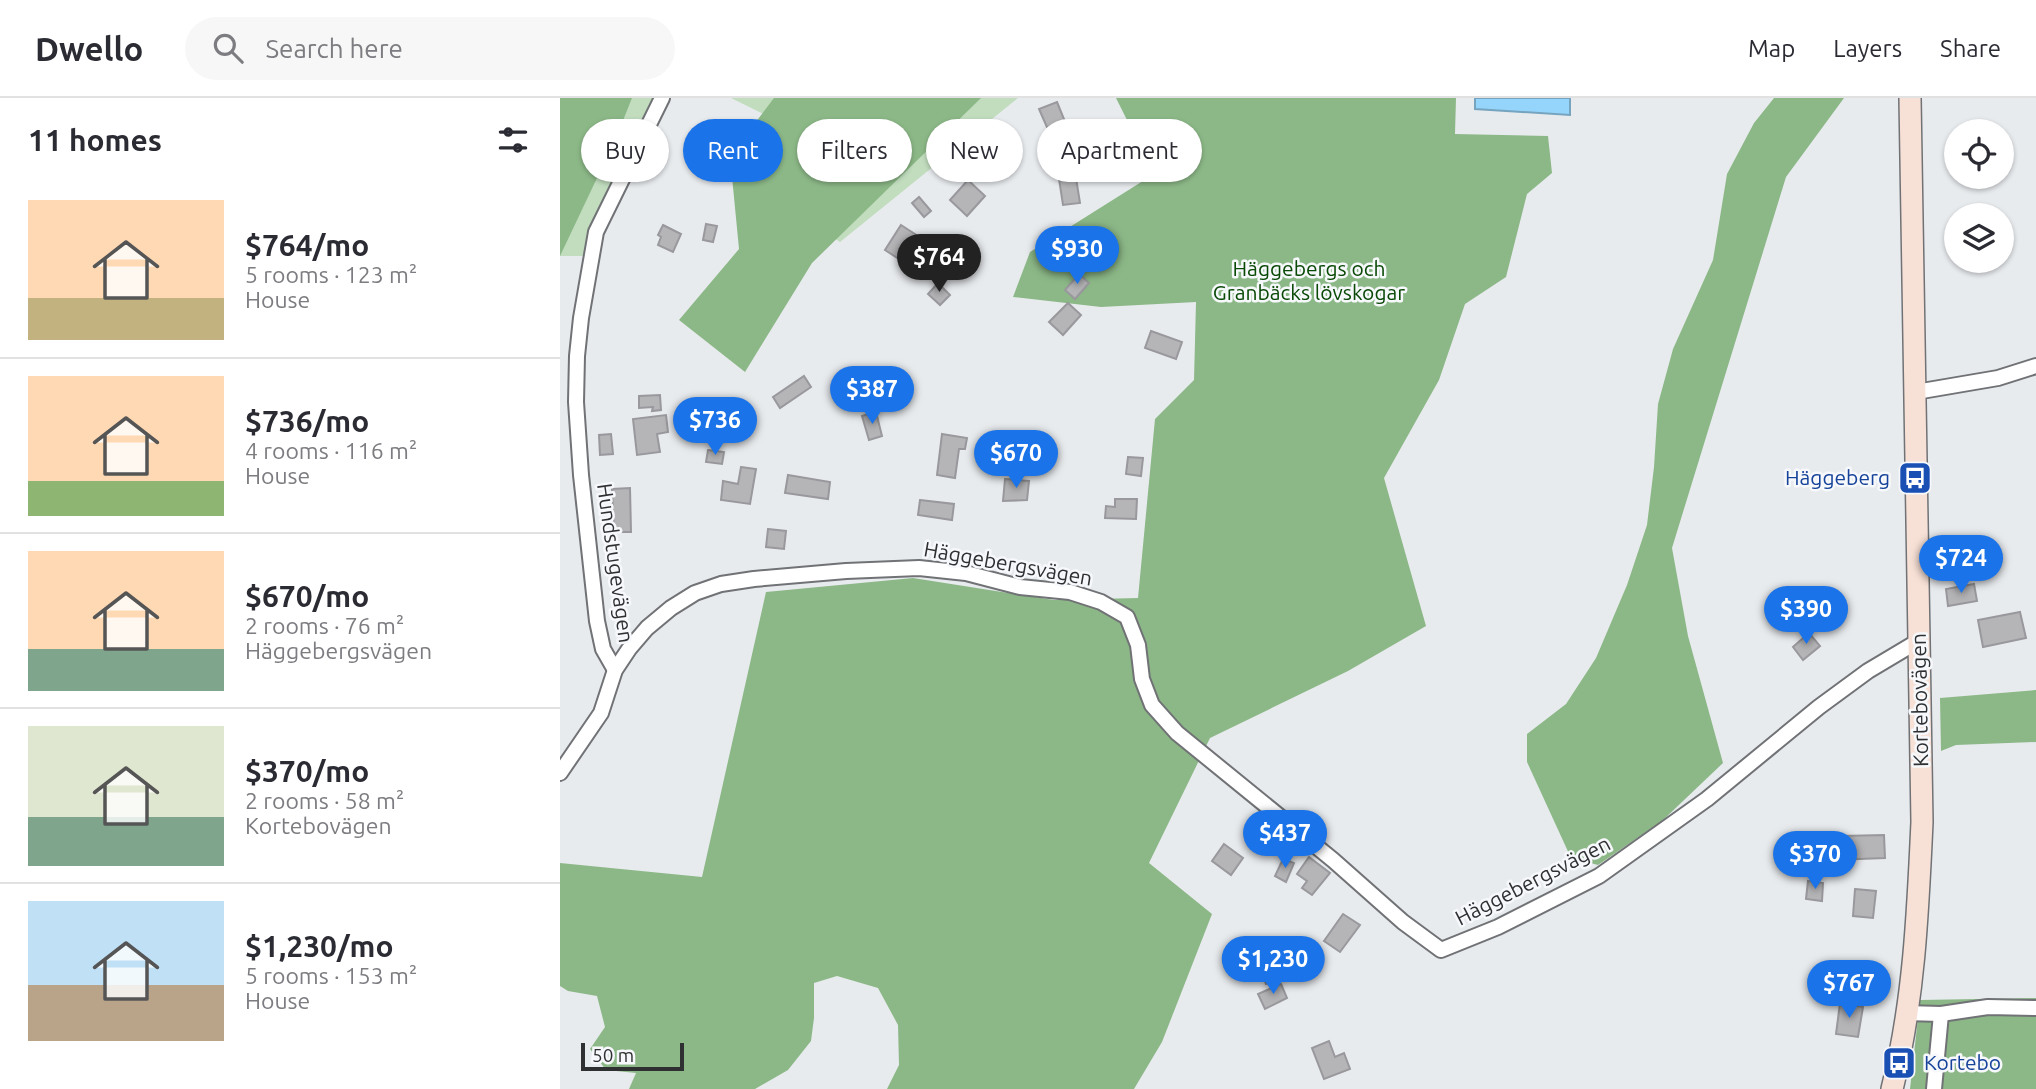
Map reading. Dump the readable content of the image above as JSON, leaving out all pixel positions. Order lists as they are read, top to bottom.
{
  "streets": {
    "street": ["Hundstugevägen", "Häggebergsvägen", "Kortebovägen"]
  },
  "crossings": [
    ["Hundstugevägen", "Häggebergsvägen"],
    ["Häggebergsvägen", "Kortebovägen"]
  ],
  "parks": ["Häggebergs och Granbäcks lövskogar"],
  "places": {
    "bus stop": ["Häggeberg", "Kortebo"]
  },
  "scale_bar": "50 m",
  "page": {
    "header": "Dwello",
    "search": "Search here",
    "nav": ["Map", "Layers", "Share"],
    "heading": "11 homes",
    "chip": [
      "Buy",
      "Rent",
      "Filters",
      "New",
      "Apartment"
    ],
    "list": [
      {
        "name": "$764/mo",
        "note": "5 rooms · 123 m² · House"
      },
      {
        "name": "$736/mo",
        "note": "4 rooms · 116 m² · House"
      },
      {
        "name": "$670/mo",
        "note": "2 rooms · 76 m² · Häggebergsvägen"
      },
      {
        "name": "$370/mo",
        "note": "2 rooms · 58 m² · Kortebovägen"
      },
      {
        "name": "$1,230/mo",
        "note": "5 rooms · 153 m² · House"
      }
    ],
    "price": [
      "$930",
      "$764",
      "$387",
      "$736",
      "$670",
      "$724",
      "$390",
      "$437",
      "$370",
      "$1,230",
      "$767"
    ],
    "scale": "50 m"
  }
}
